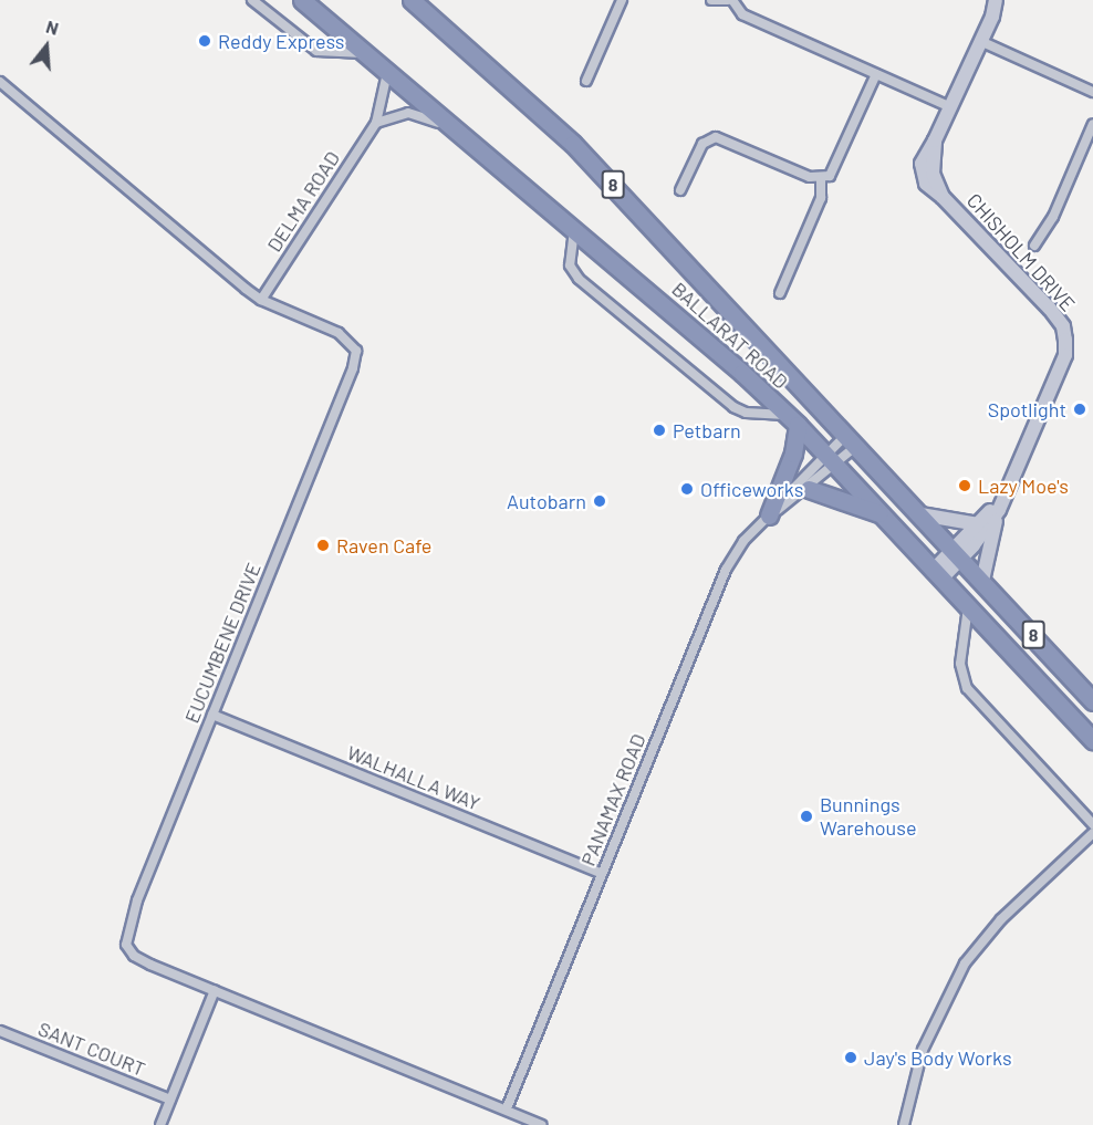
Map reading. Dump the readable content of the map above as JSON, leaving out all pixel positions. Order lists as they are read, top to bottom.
{
  "streets": {
    "highway": ["8", "BALLARAT ROAD"],
    "street": [
      "DELMA ROAD",
      "CHISHOLM DRIVE",
      "EUCUMBENE DRIVE",
      "WALHALLA WAY",
      "PANAMAX ROAD",
      "SANT COURT"
    ]
  },
  "crossings": [
    ["DELMA ROAD", "BALLARAT ROAD"],
    ["DELMA ROAD", "EUCUMBENE DRIVE"],
    ["CHISHOLM DRIVE", "BALLARAT ROAD"],
    ["BALLARAT ROAD", "PANAMAX ROAD"],
    ["EUCUMBENE DRIVE", "WALHALLA WAY"],
    ["EUCUMBENE DRIVE", "PANAMAX ROAD"],
    ["WALHALLA WAY", "PANAMAX ROAD"]
  ],
  "places": [
    "Reddy Express",
    "Spotlight",
    "Petbarn",
    "Lazy Moe's",
    "Officeworks",
    "Autobarn",
    "Raven Cafe",
    "Bunnings Warehouse",
    "Jay's Body Works"
  ],
  "north": "top"
}
